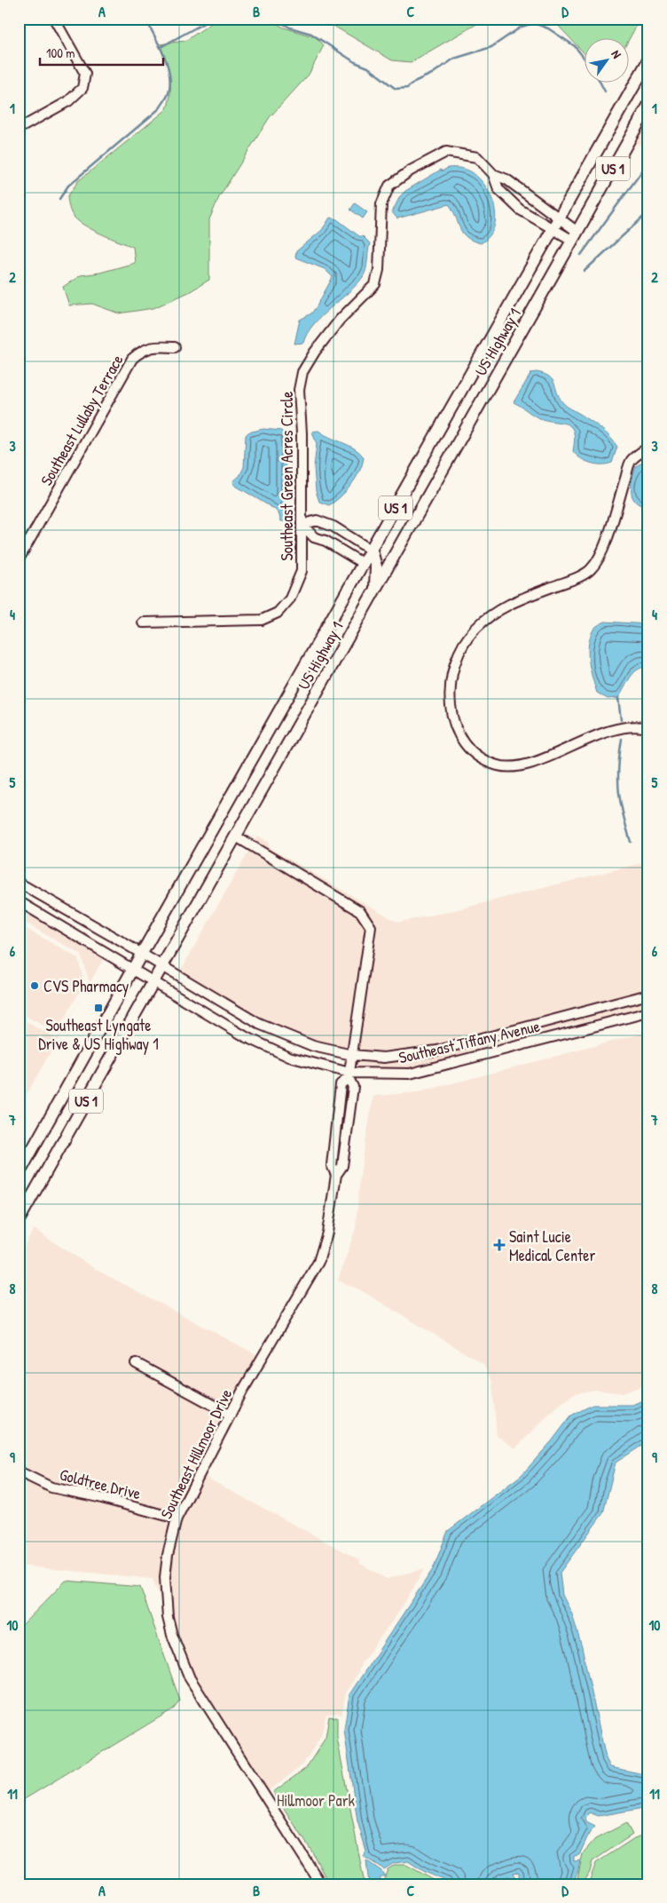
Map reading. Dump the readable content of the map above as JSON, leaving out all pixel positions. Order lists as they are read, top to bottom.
{
  "streets": {
    "main road": ["US 1", "US Highway 1"],
    "street": [
      "Southeast Lullaby Terrace",
      "Southeast Green Acres Circle",
      "Southeast Tiffany Avenue",
      "Southeast Hillmoor Drive",
      "Goldtree Drive"
    ]
  },
  "crossings": [
    ["US Highway 1", "Southeast Green Acres Circle"],
    ["US Highway 1", "Southeast Tiffany Avenue"],
    ["US Highway 1", "Southeast Hillmoor Drive"],
    ["Southeast Tiffany Avenue", "Southeast Hillmoor Drive"],
    ["Southeast Hillmoor Drive", "Goldtree Drive"]
  ],
  "parks": ["Hillmoor Park"],
  "places": {
    "other": ["CVS Pharmacy"],
    "transit": ["Southeast Lyngate Drive & US Highway 1"],
    "health": ["Saint Lucie Medical Center"]
  },
  "scale_bar": "100 m",
  "north": "top right",
  "grid": {
    "columns": [
      "A",
      "B",
      "C",
      "D"
    ],
    "rows": [
      "1",
      "2",
      "3",
      "4",
      "5",
      "6",
      "7",
      "8",
      "9",
      "10",
      "11"
    ]
  }
}
